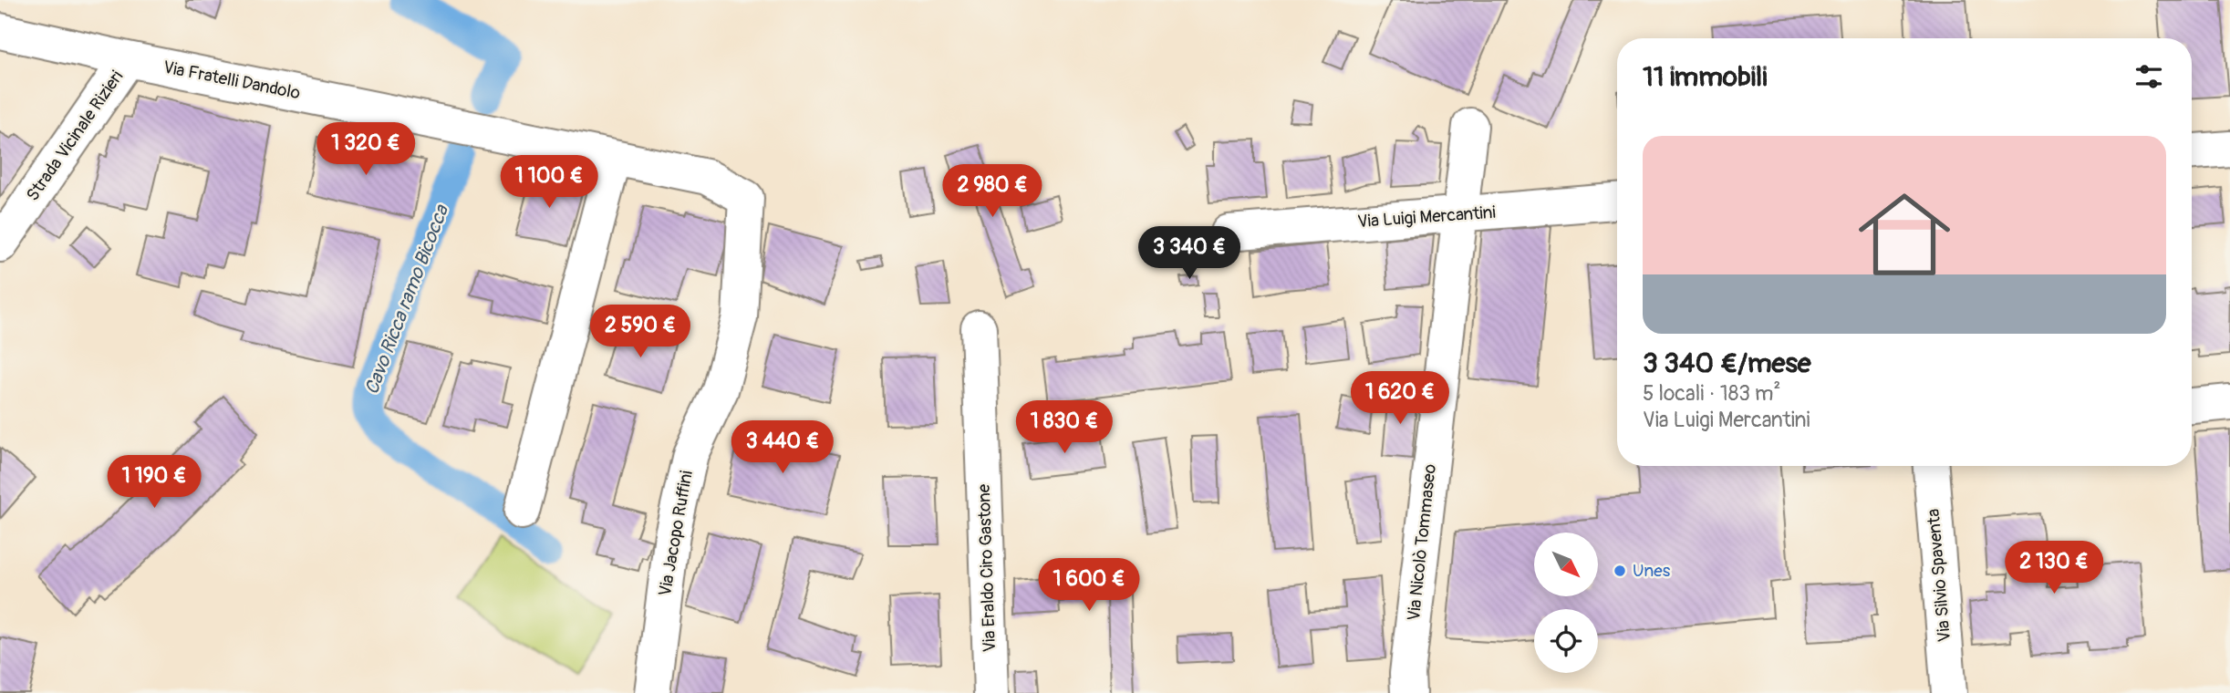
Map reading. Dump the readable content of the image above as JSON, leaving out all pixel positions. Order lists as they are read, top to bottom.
{
  "streets": {
    "street": [
      "Via Fratelli Dandolo",
      "Strada Vicinale Rizieri",
      "Via Luigi Mercantini",
      "Via Jacopo Ruffini",
      "Via Nicolò Tommaseo",
      "Via Eraldo Ciro Gastone",
      "Via Silvio Spaventa"
    ]
  },
  "crossings": [
    ["Via Fratelli Dandolo", "Strada Vicinale Rizieri"],
    ["Via Fratelli Dandolo", "Via Jacopo Ruffini"],
    ["Via Luigi Mercantini", "Via Nicolò Tommaseo"]
  ],
  "water": ["Cavo Ricca ramo Bicocca"],
  "places": ["Unes"],
  "north": "bottom right",
  "page": {
    "heading": "11 immobili",
    "list": [
      {
        "name": "3 340 €/mese",
        "note": "5 locali · 183 m² · Via Luigi Mercantini"
      }
    ],
    "price": [
      "1 320 €",
      "1 100 €",
      "2 980 €",
      "3 340 €",
      "2 590 €",
      "1 620 €",
      "1 830 €",
      "3 440 €",
      "1 190 €",
      "2 130 €",
      "1 600 €"
    ]
  }
}
